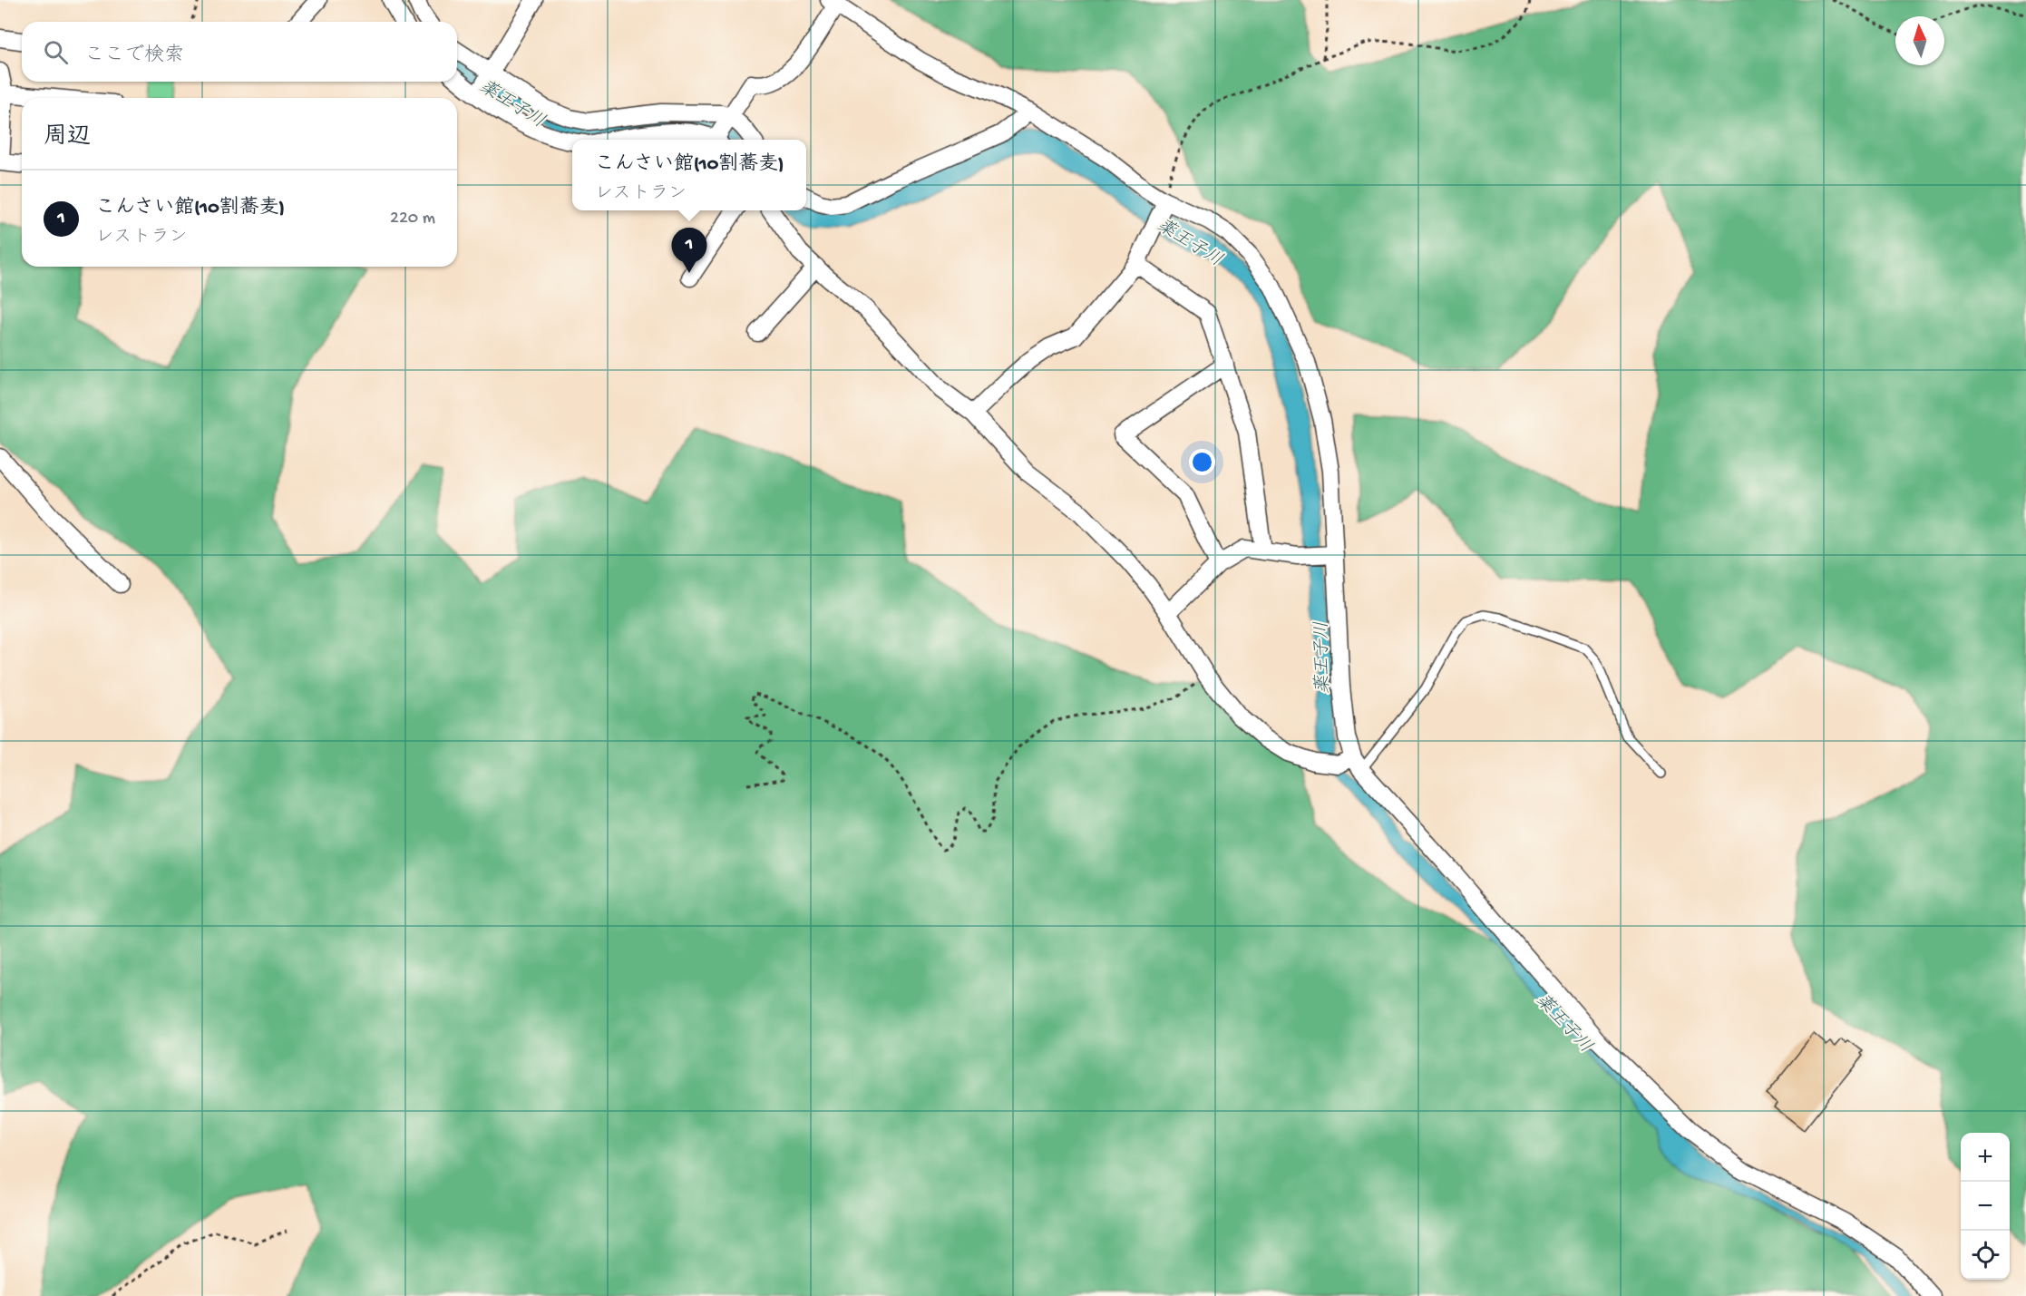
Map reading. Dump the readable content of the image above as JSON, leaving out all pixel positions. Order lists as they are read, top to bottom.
{
  "water": ["薬王子川"],
  "north": "top",
  "page": {
    "search": "ここで検索",
    "heading": "周辺",
    "popup": ["こんさい館(10割蕎麦)", "レストラン"],
    "list": [
      {
        "mark": "1",
        "name": "こんさい館(10割蕎麦)",
        "note": "レストラン",
        "value": "220 m"
      }
    ],
    "pins": "1",
    "map_buttons": ["+", "−"]
  }
}
